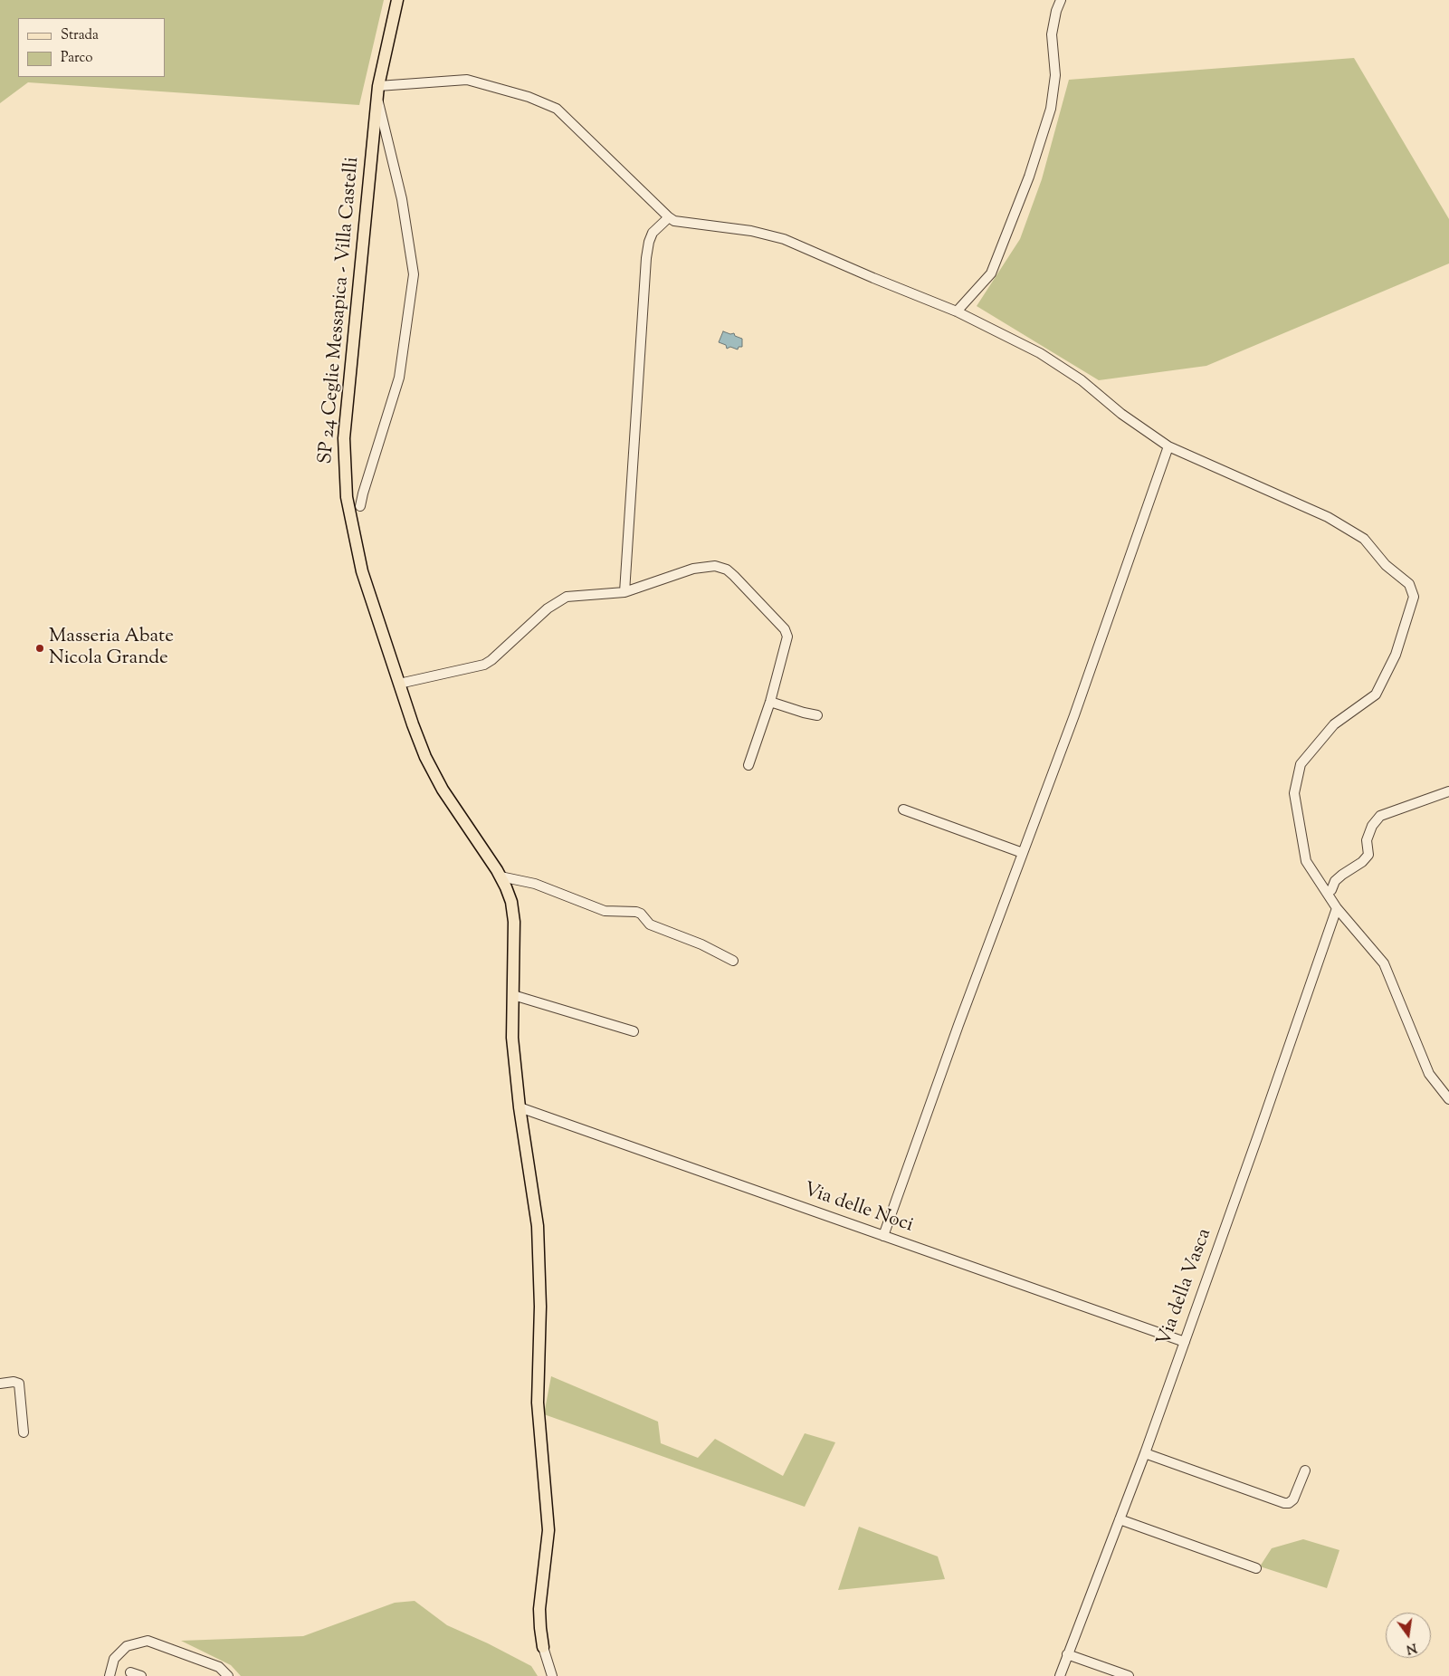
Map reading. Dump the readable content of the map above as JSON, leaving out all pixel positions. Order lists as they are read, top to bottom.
{
  "streets": {
    "main road": ["SP 24 Ceglie Messapica - Villa Castelli"],
    "street": ["Via delle Noci", "Via della Vasca"]
  },
  "crossings": [
    ["SP 24 Ceglie Messapica - Villa Castelli", "Via delle Noci"],
    ["Via delle Noci", "Via della Vasca"]
  ],
  "places": ["Masseria Abate Nicola Grande"],
  "legend": ["Strada", "Parco"],
  "north": "bottom"
}
